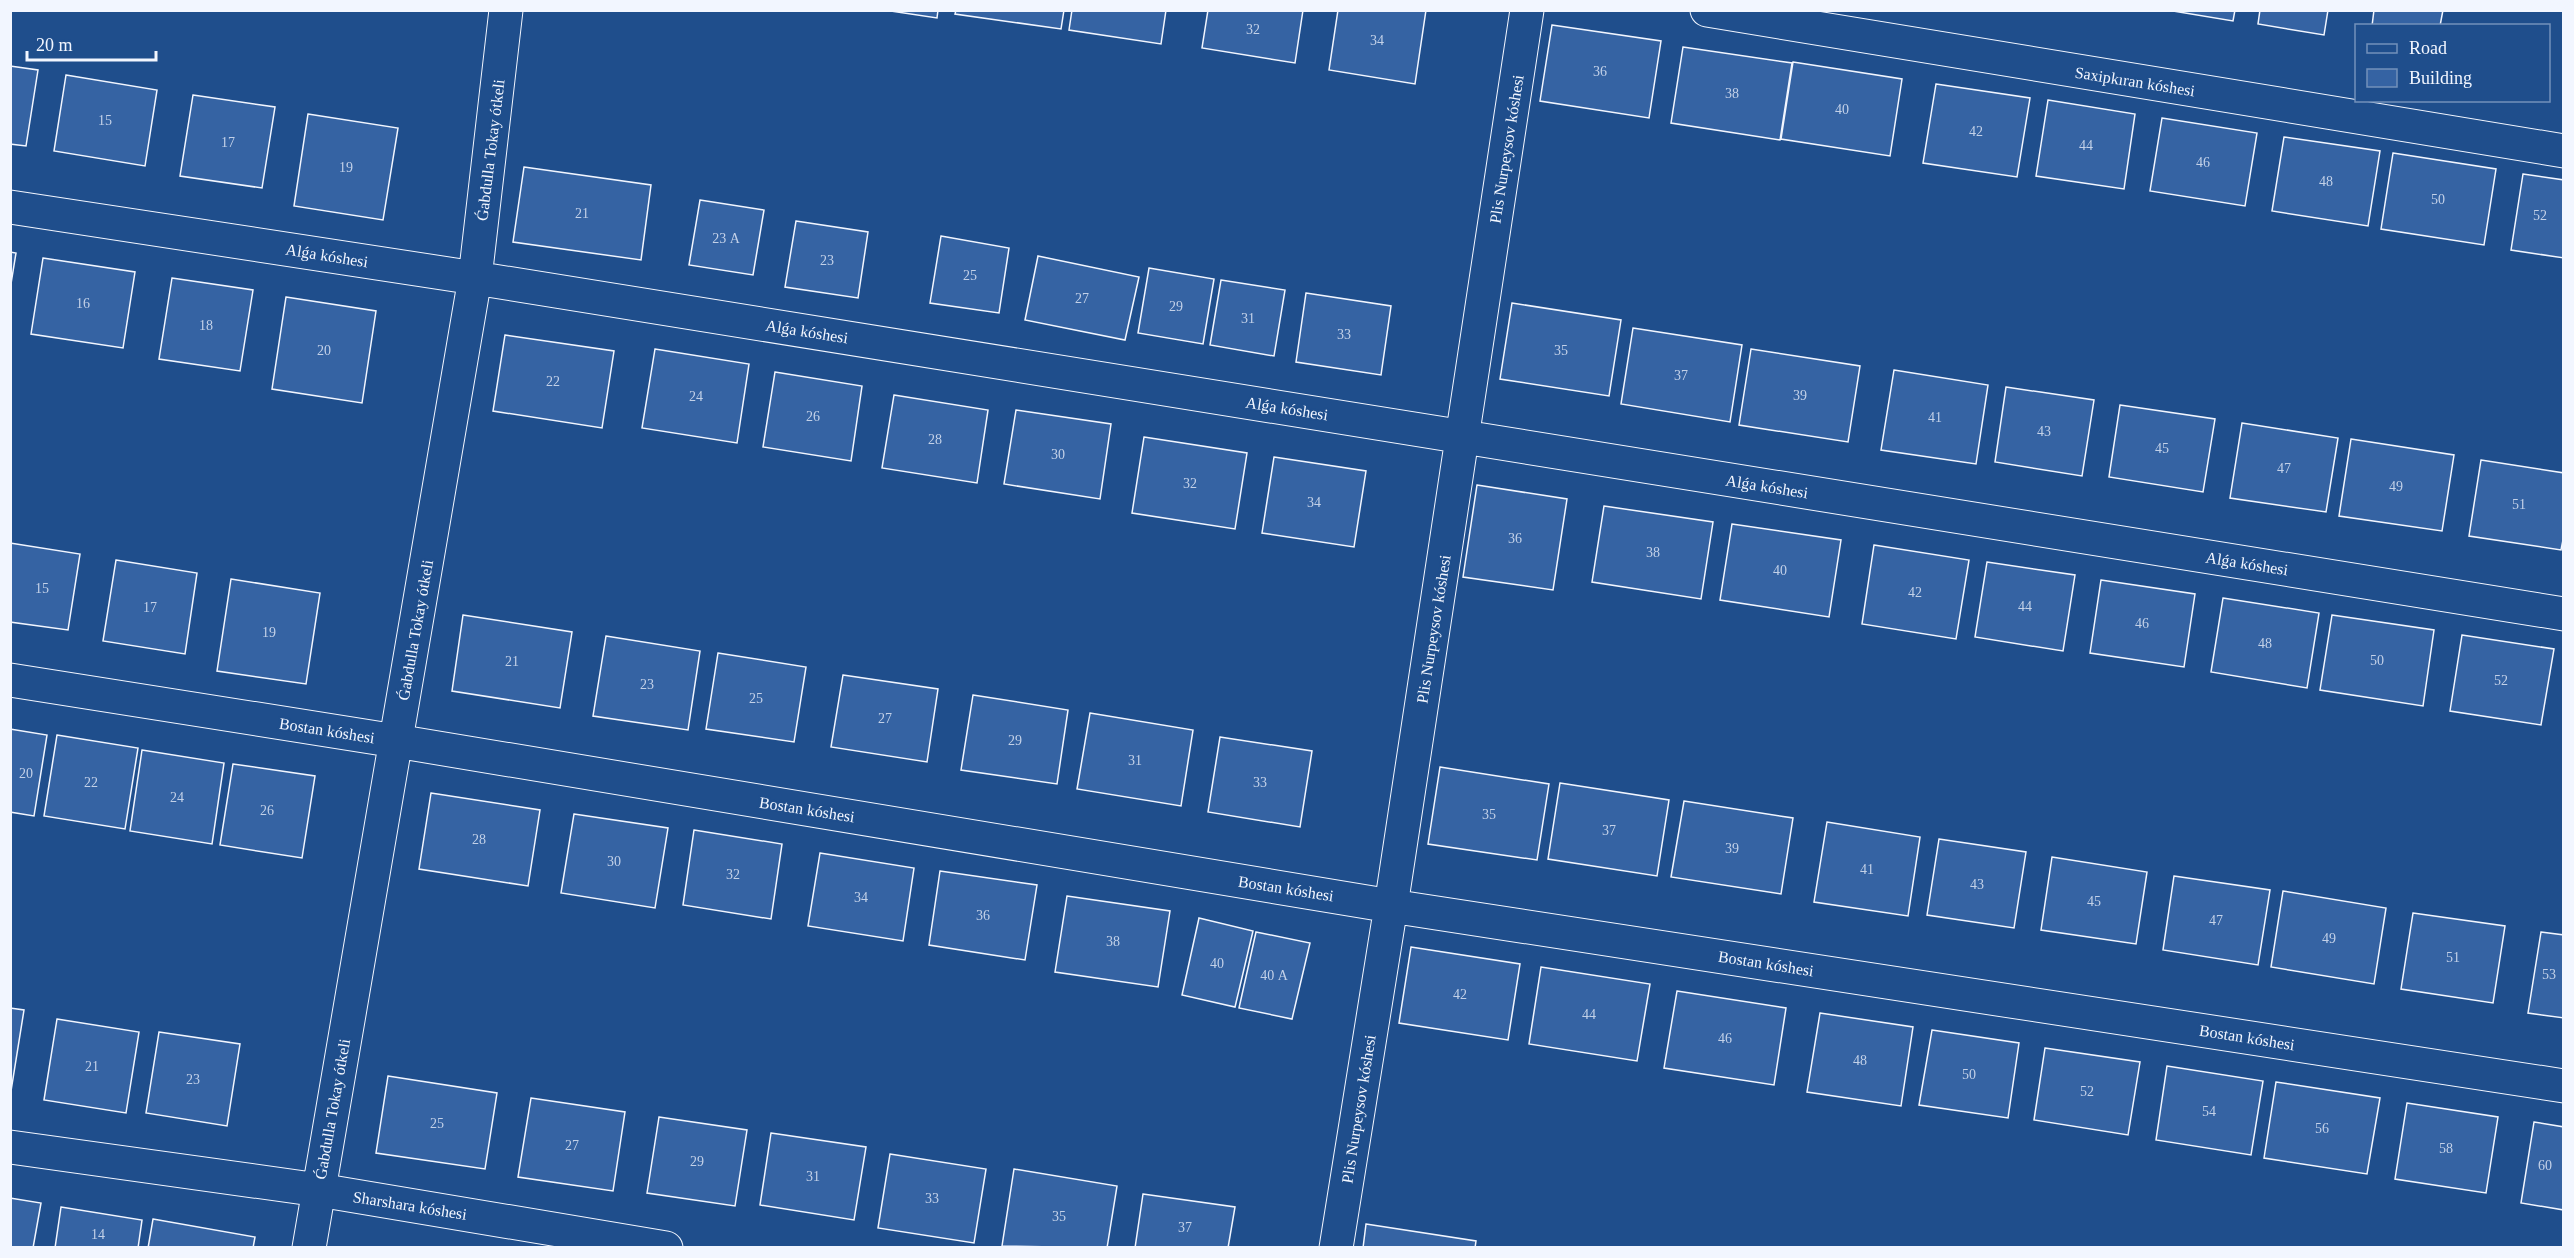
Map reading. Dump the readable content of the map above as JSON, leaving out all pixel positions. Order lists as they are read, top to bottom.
{
  "streets": {
    "street": [
      "Saxipkıran kóshesi",
      "Plis Nurpeysov kóshesi",
      "Ǵabdulla Tokay ótkeli",
      "Alǵa kóshesi",
      "Bostan kóshesi",
      "Sharshara kóshesi"
    ]
  },
  "crossings": [
    ["Plis Nurpeysov kóshesi", "Alǵa kóshesi"],
    ["Plis Nurpeysov kóshesi", "Bostan kóshesi"],
    ["Ǵabdulla Tokay ótkeli", "Alǵa kóshesi"],
    ["Ǵabdulla Tokay ótkeli", "Bostan kóshesi"],
    ["Ǵabdulla Tokay ótkeli", "Sharshara kóshesi"]
  ],
  "house_numbers": [
    "32",
    "34",
    "36",
    "38",
    "40",
    "15",
    "42",
    "17",
    "44",
    "46",
    "19",
    "48",
    "50",
    "21",
    "52",
    "23 А",
    "23",
    "25",
    "27",
    "16",
    "29",
    "31",
    "18",
    "33",
    "20",
    "35",
    "37",
    "22",
    "39",
    "24",
    "26",
    "41",
    "43",
    "28",
    "45",
    "30",
    "47",
    "32",
    "49",
    "34",
    "51",
    "36",
    "38",
    "40",
    "15",
    "42",
    "44",
    "17",
    "46",
    "19",
    "48",
    "50",
    "21",
    "52",
    "23",
    "25",
    "27",
    "29",
    "31",
    "20",
    "22",
    "33",
    "24",
    "26",
    "35",
    "37",
    "28",
    "39",
    "30",
    "41",
    "32",
    "43",
    "34",
    "45",
    "36",
    "47",
    "49",
    "38",
    "51",
    "40",
    "53",
    "40 А",
    "42",
    "44",
    "46",
    "48",
    "21",
    "50",
    "23",
    "52",
    "54",
    "25",
    "56",
    "27",
    "58",
    "29",
    "60",
    "31",
    "33",
    "35",
    "37",
    "14"
  ],
  "legend": ["Road", "Building"],
  "scale_bar": "20 m"
}
